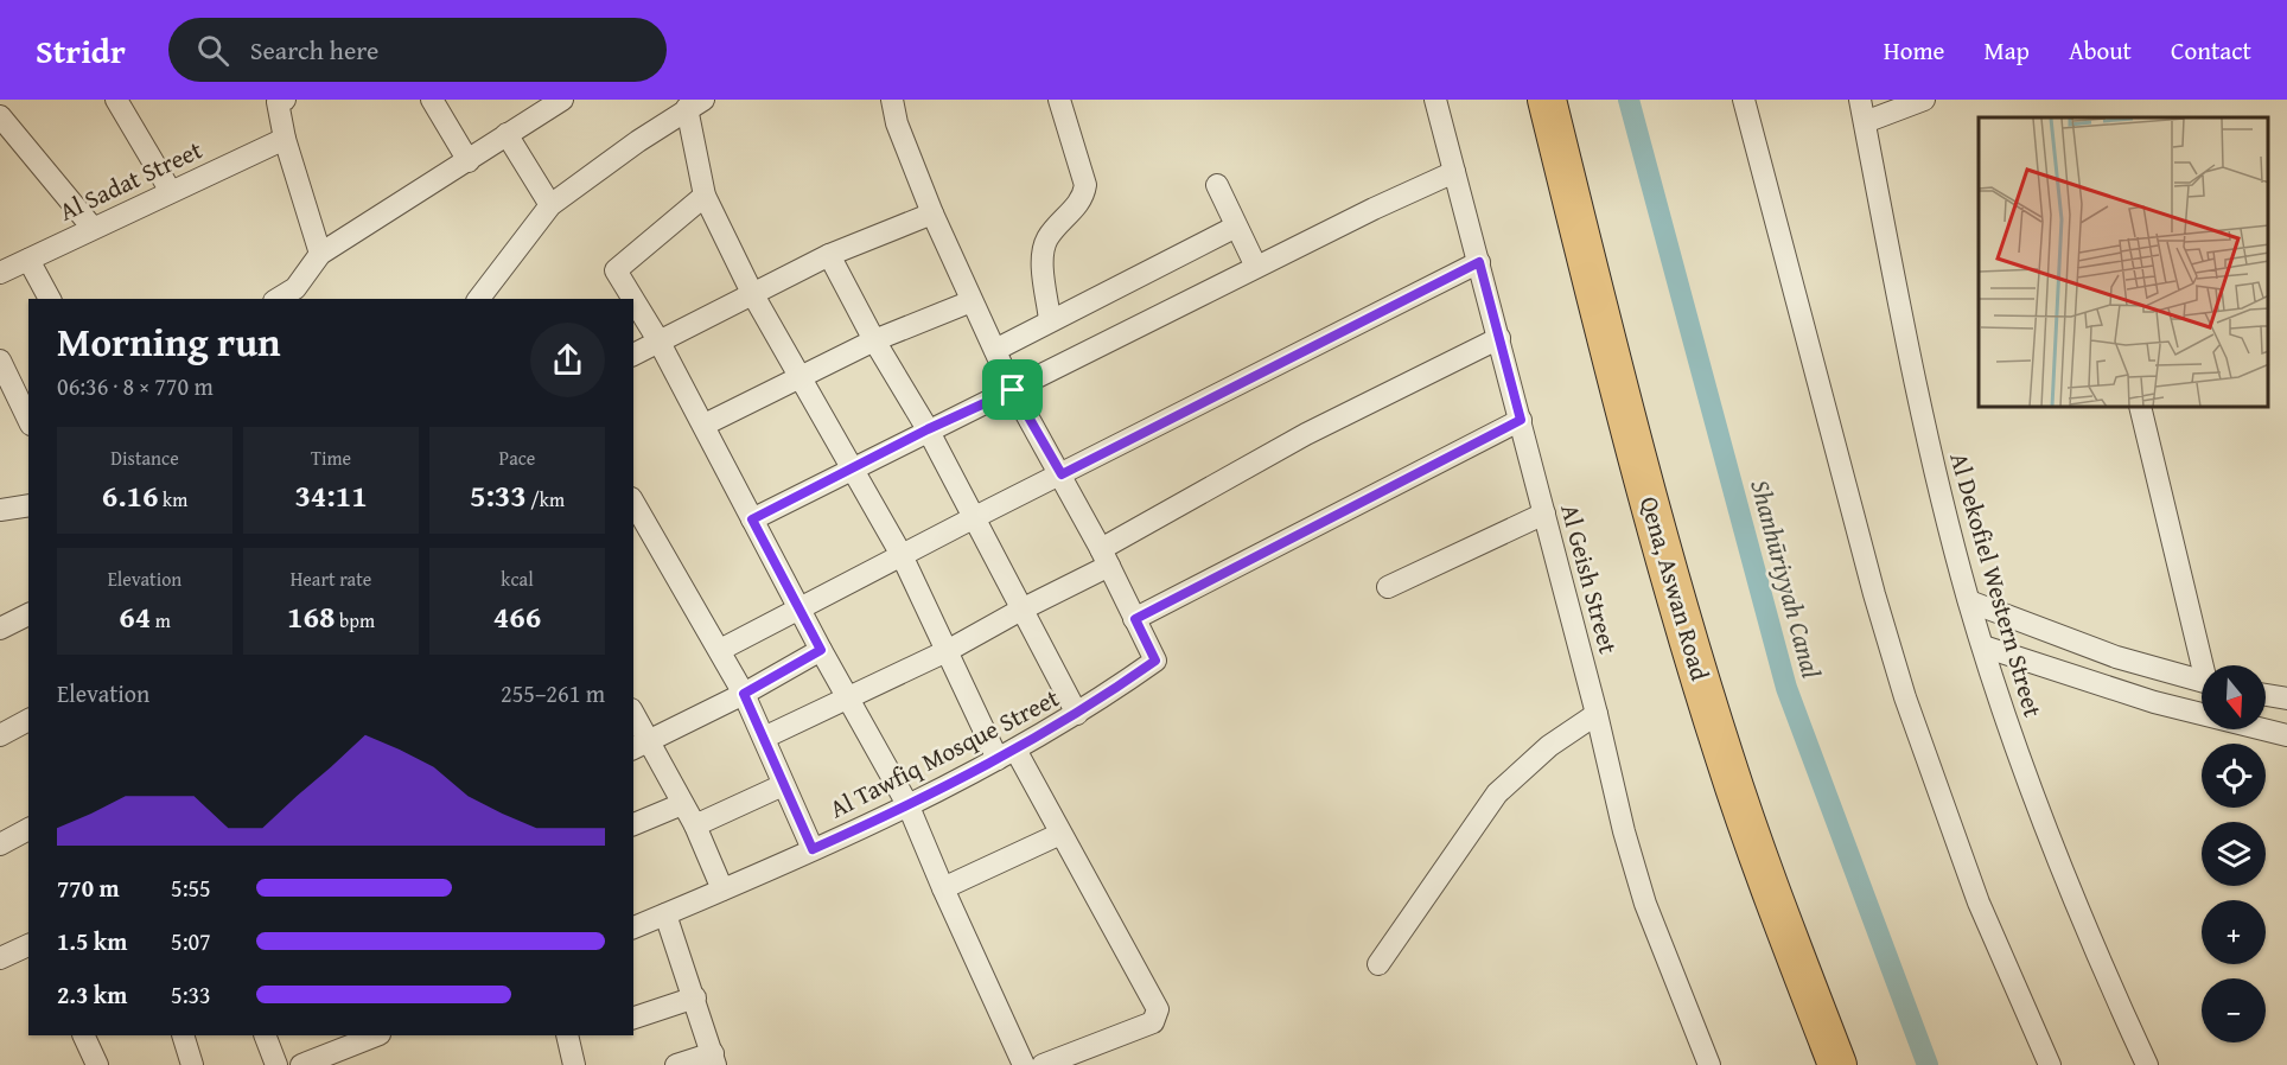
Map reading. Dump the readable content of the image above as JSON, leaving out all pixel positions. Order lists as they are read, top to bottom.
{
  "streets": {
    "highway": ["Qena, Aswan Road"],
    "street": [
      "Al Sadat Street",
      "Al Geish Street",
      "Al Dekofiel Western Street",
      "Al Tawfiq Mosque Street"
    ]
  },
  "water": ["Shanhūriyyah Canal"],
  "north": "bottom",
  "page": {
    "header": "Stridr",
    "search": "Search here",
    "nav": [
      "Home",
      "Map",
      "About",
      "Contact"
    ],
    "heading": ["Morning run", "06:36 · 8 × 770 m"],
    "stats": [
      ["Distance", "6.16 km"],
      ["Time", "34:11"],
      ["Pace", "5:33 /km"],
      ["Elevation", "64 m"],
      ["Heart rate", "168 bpm"],
      ["kcal", "466"]
    ],
    "chart": ["Elevation", "255–261 m"],
    "map_buttons": ["+", "−"],
    "list": [
      {
        "name": "770 m",
        "note": "5:55"
      },
      {
        "name": "1.5 km",
        "note": "5:07"
      },
      {
        "name": "2.3 km",
        "note": "5:33"
      }
    ]
  }
}
